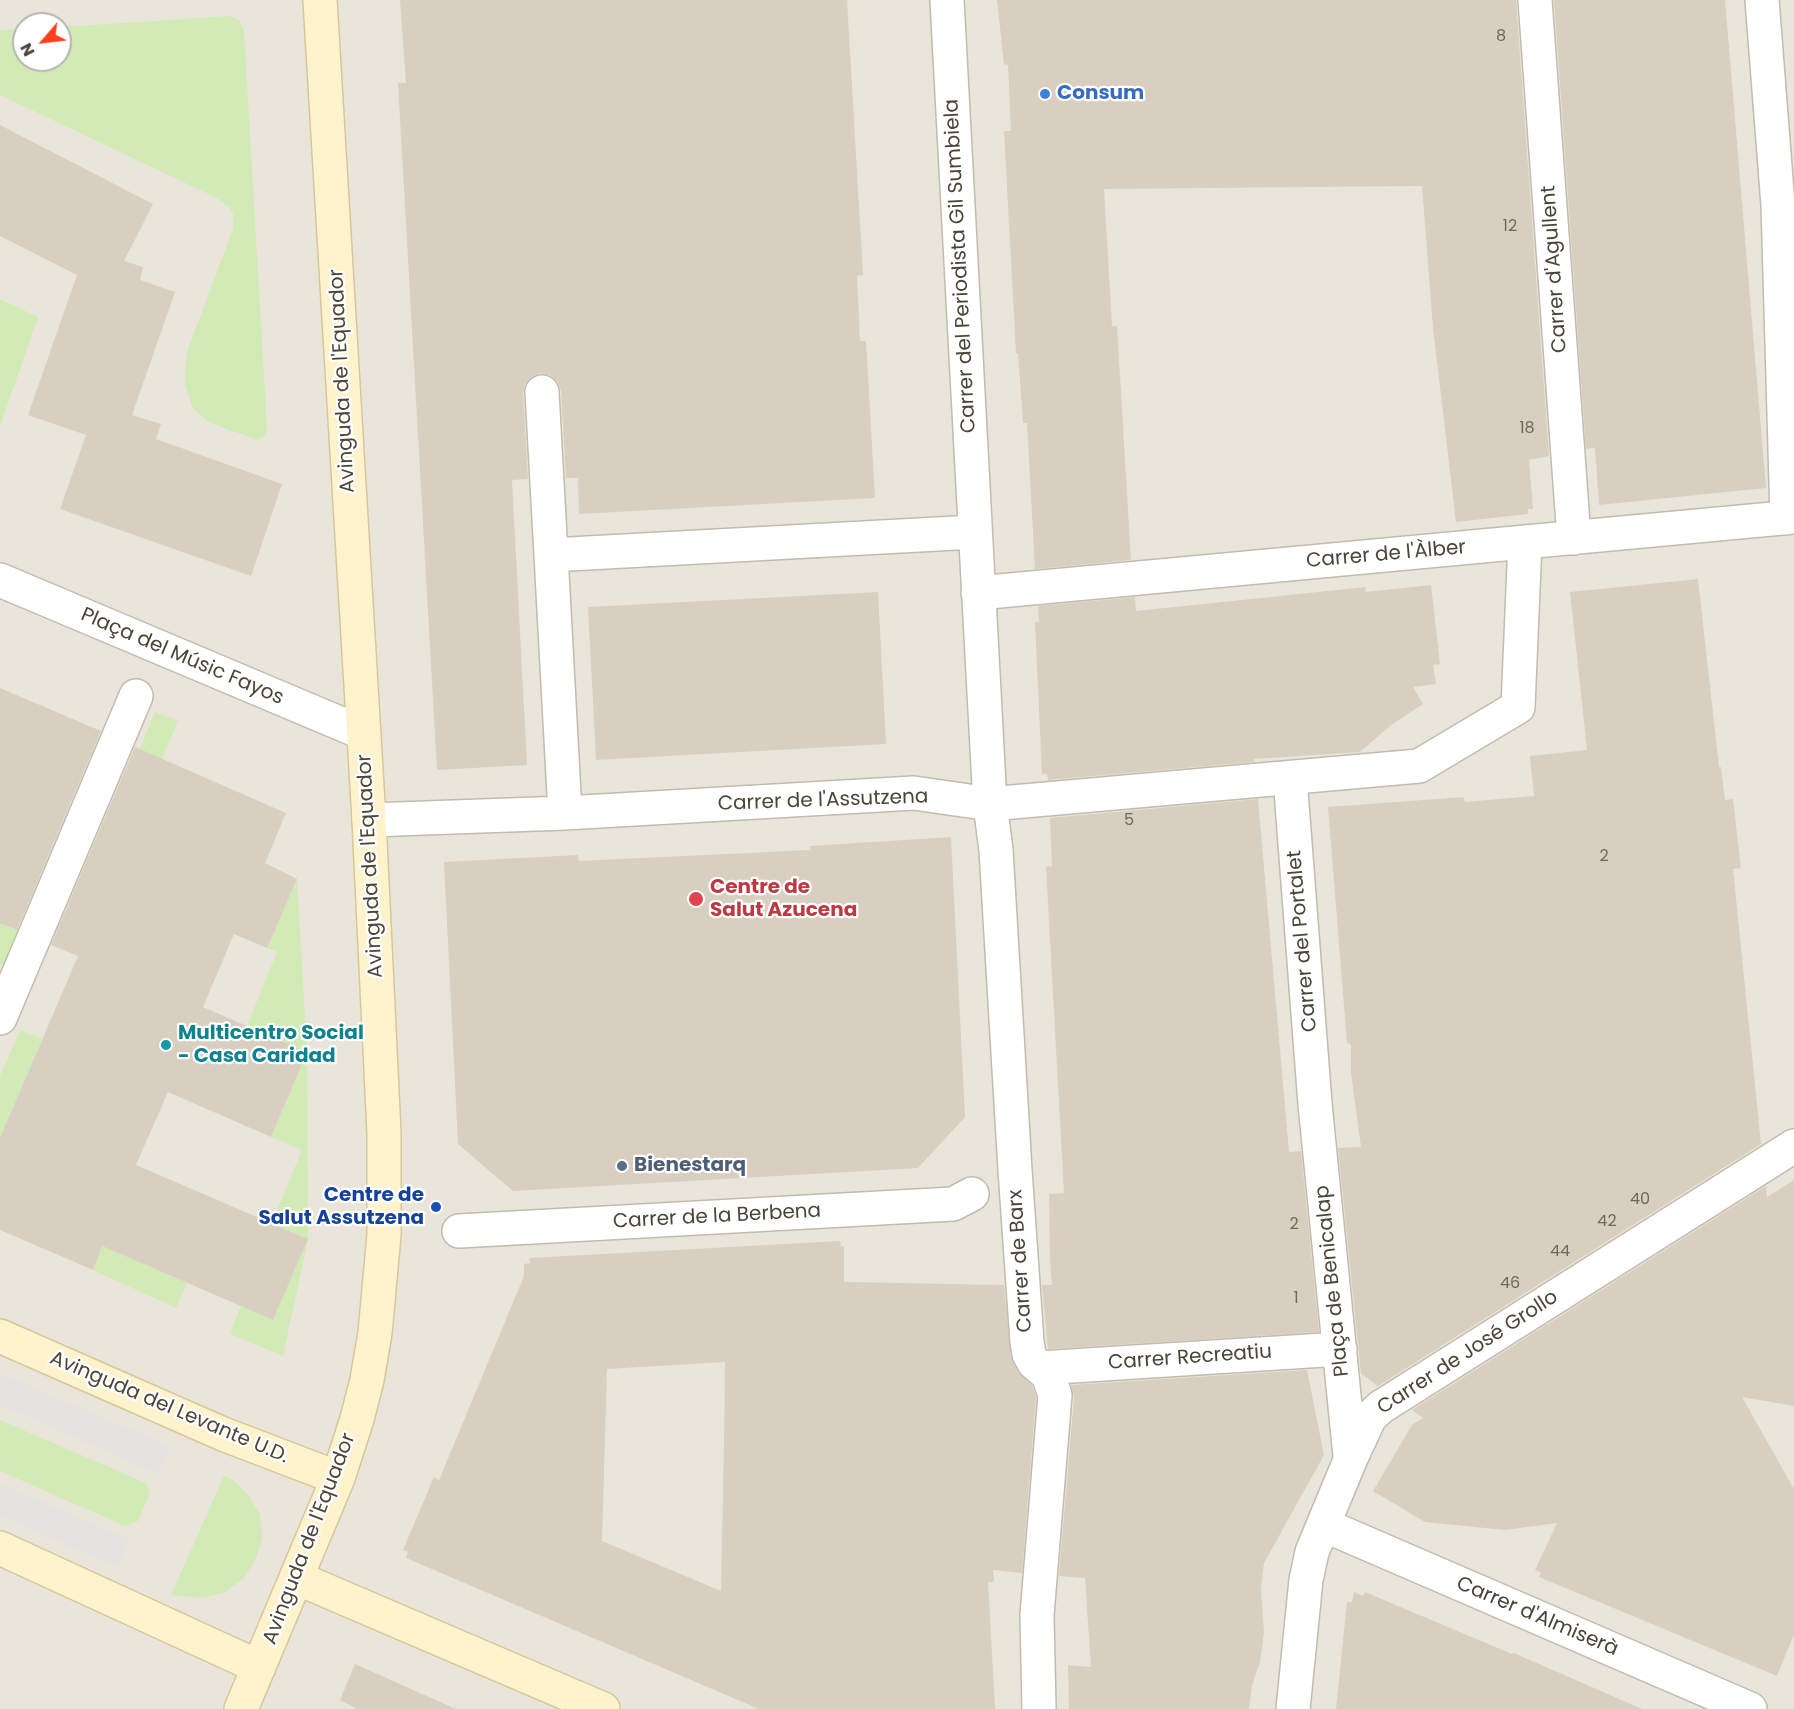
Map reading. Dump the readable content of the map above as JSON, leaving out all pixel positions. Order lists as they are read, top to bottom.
{
  "streets": {
    "street": [
      "Carrer del Periodista Gil Sumbiela",
      "Carrer d'Agullent",
      "Avinguda de l'Equador",
      "Carrer de l'Àlber",
      "Plaça del Músic Fayos",
      "Carrer de l'Assutzena",
      "Carrer del Portalet",
      "Carrer de la Berbena",
      "Carrer de Barx",
      "Plaça de Benicalap",
      "Carrer de José Grollo",
      "Carrer Recreatiu",
      "Avinguda del Levante U.D.",
      "Carrer d'Almiserà"
    ]
  },
  "crossings": [
    ["Carrer del Periodista Gil Sumbiela", "Carrer de l'Àlber"],
    ["Carrer del Periodista Gil Sumbiela", "Carrer de l'Assutzena"],
    ["Carrer del Periodista Gil Sumbiela", "Carrer de Barx"],
    ["Carrer d'Agullent", "Carrer de l'Àlber"],
    ["Avinguda de l'Equador", "Plaça del Músic Fayos"],
    ["Avinguda de l'Equador", "Carrer de l'Assutzena"],
    ["Avinguda de l'Equador", "Avinguda del Levante U.D."],
    ["Carrer de l'Àlber", "Carrer de l'Assutzena"],
    ["Carrer de l'Assutzena", "Carrer del Portalet"],
    ["Carrer de l'Assutzena", "Carrer de Barx"],
    ["Carrer del Portalet", "Plaça de Benicalap"],
    ["Carrer de Barx", "Carrer Recreatiu"],
    ["Plaça de Benicalap", "Carrer de José Grollo"],
    ["Plaça de Benicalap", "Carrer Recreatiu"],
    ["Carrer de José Grollo", "Carrer d'Almiserà"]
  ],
  "places": [
    "Consum",
    "Centre de Salut Azucena",
    "Multicentro Social - Casa Caridad",
    "Bienestarq",
    "Centre de Salut Assutzena"
  ],
  "house_numbers": [
    "8",
    "12",
    "18",
    "5",
    "2",
    "40",
    "42",
    "2",
    "44",
    "46",
    "1"
  ],
  "north": "bottom left"
}
